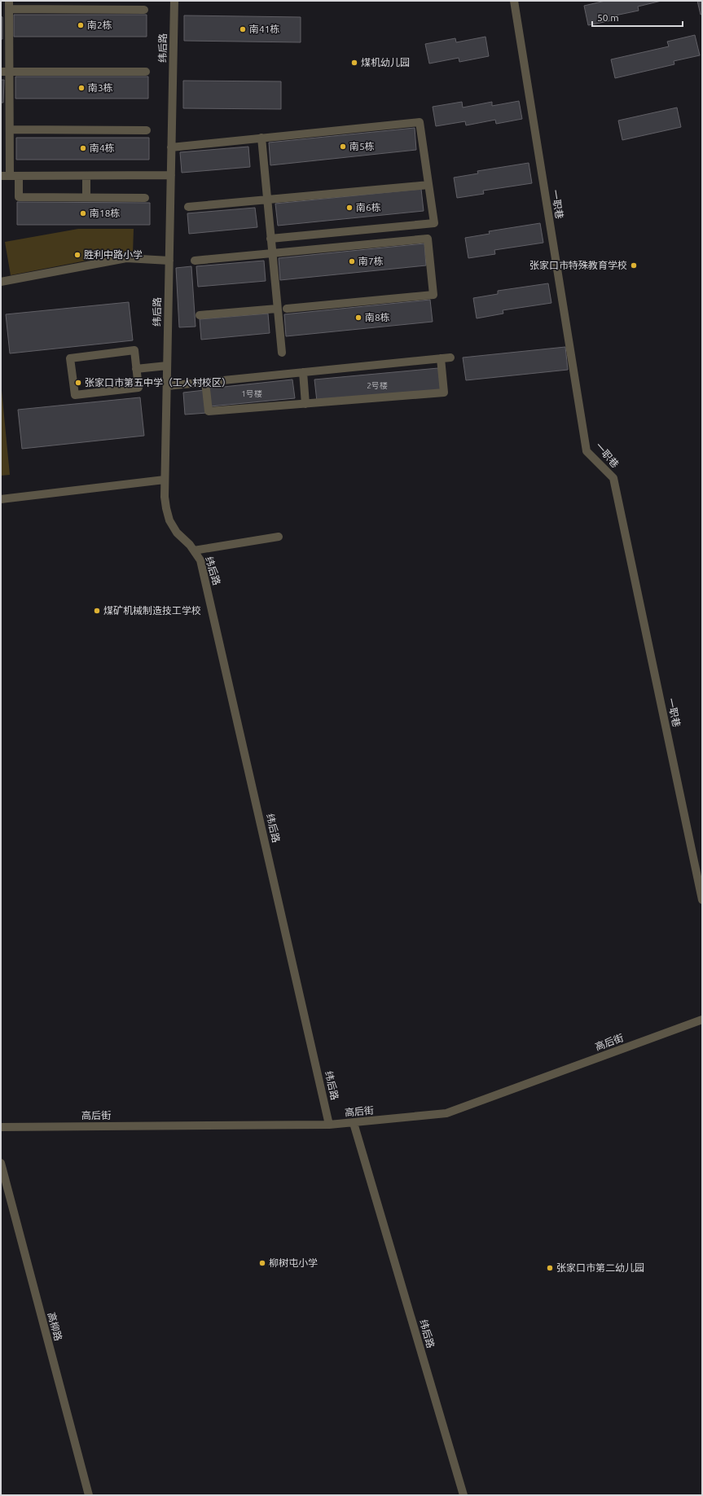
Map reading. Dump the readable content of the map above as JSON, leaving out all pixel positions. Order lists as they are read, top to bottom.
{
  "streets": {
    "street": [
      "纬后路",
      "一职巷",
      "高后街",
      "高柳路"
    ]
  },
  "crossings": [
    ["纬后路", "高后街"]
  ],
  "places": [
    "南2栋",
    "南41栋",
    "煤机幼儿园",
    "南3栋",
    "南5栋",
    "南4栋",
    "南6栋",
    "南18栋",
    "胜利中路小学",
    "南7栋",
    "张家口市特殊教育学校",
    "南8栋",
    "张家口市第五中学（工人村校区）",
    "煤矿机械制造技工学校",
    "柳树屯小学",
    "张家口市第二幼儿园"
  ],
  "house_numbers": ["2号楼", "1号楼"],
  "scale_bar": "50 m"
}
